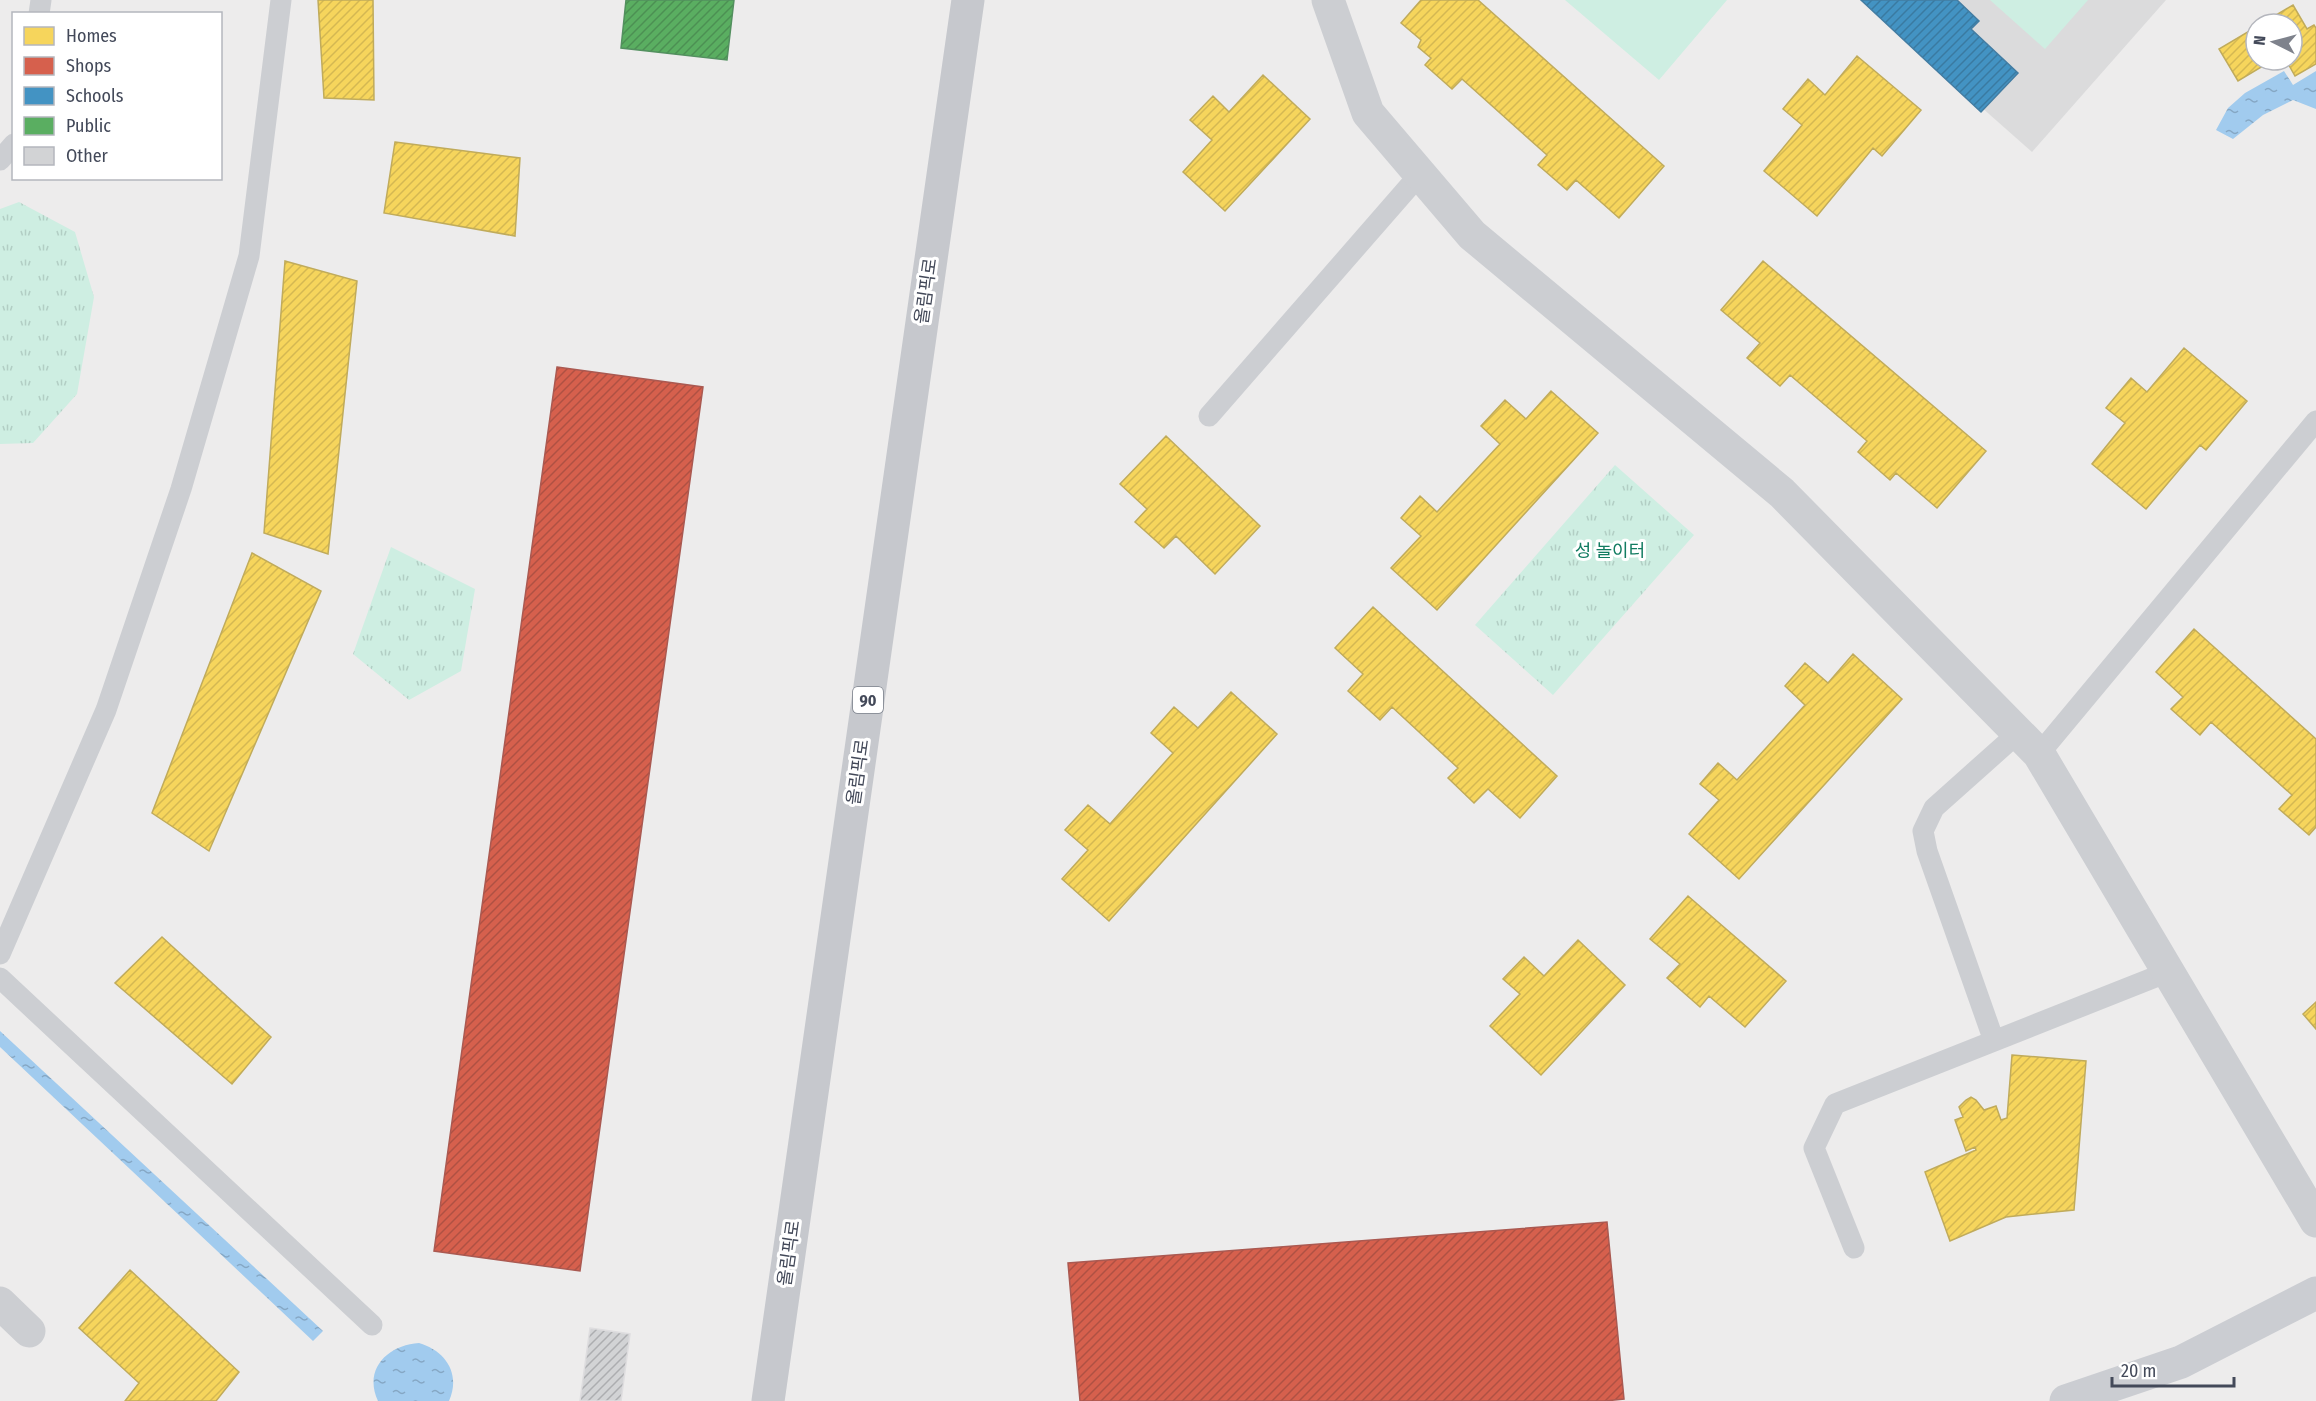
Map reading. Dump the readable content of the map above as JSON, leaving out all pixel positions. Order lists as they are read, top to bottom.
{
  "streets": {
    "main road": ["올림픽로", "90"]
  },
  "parks": ["성 놀이터"],
  "legend": [
    "Homes",
    "Shops",
    "Schools",
    "Public",
    "Other"
  ],
  "scale_bar": "20 m",
  "north": "left"
}
